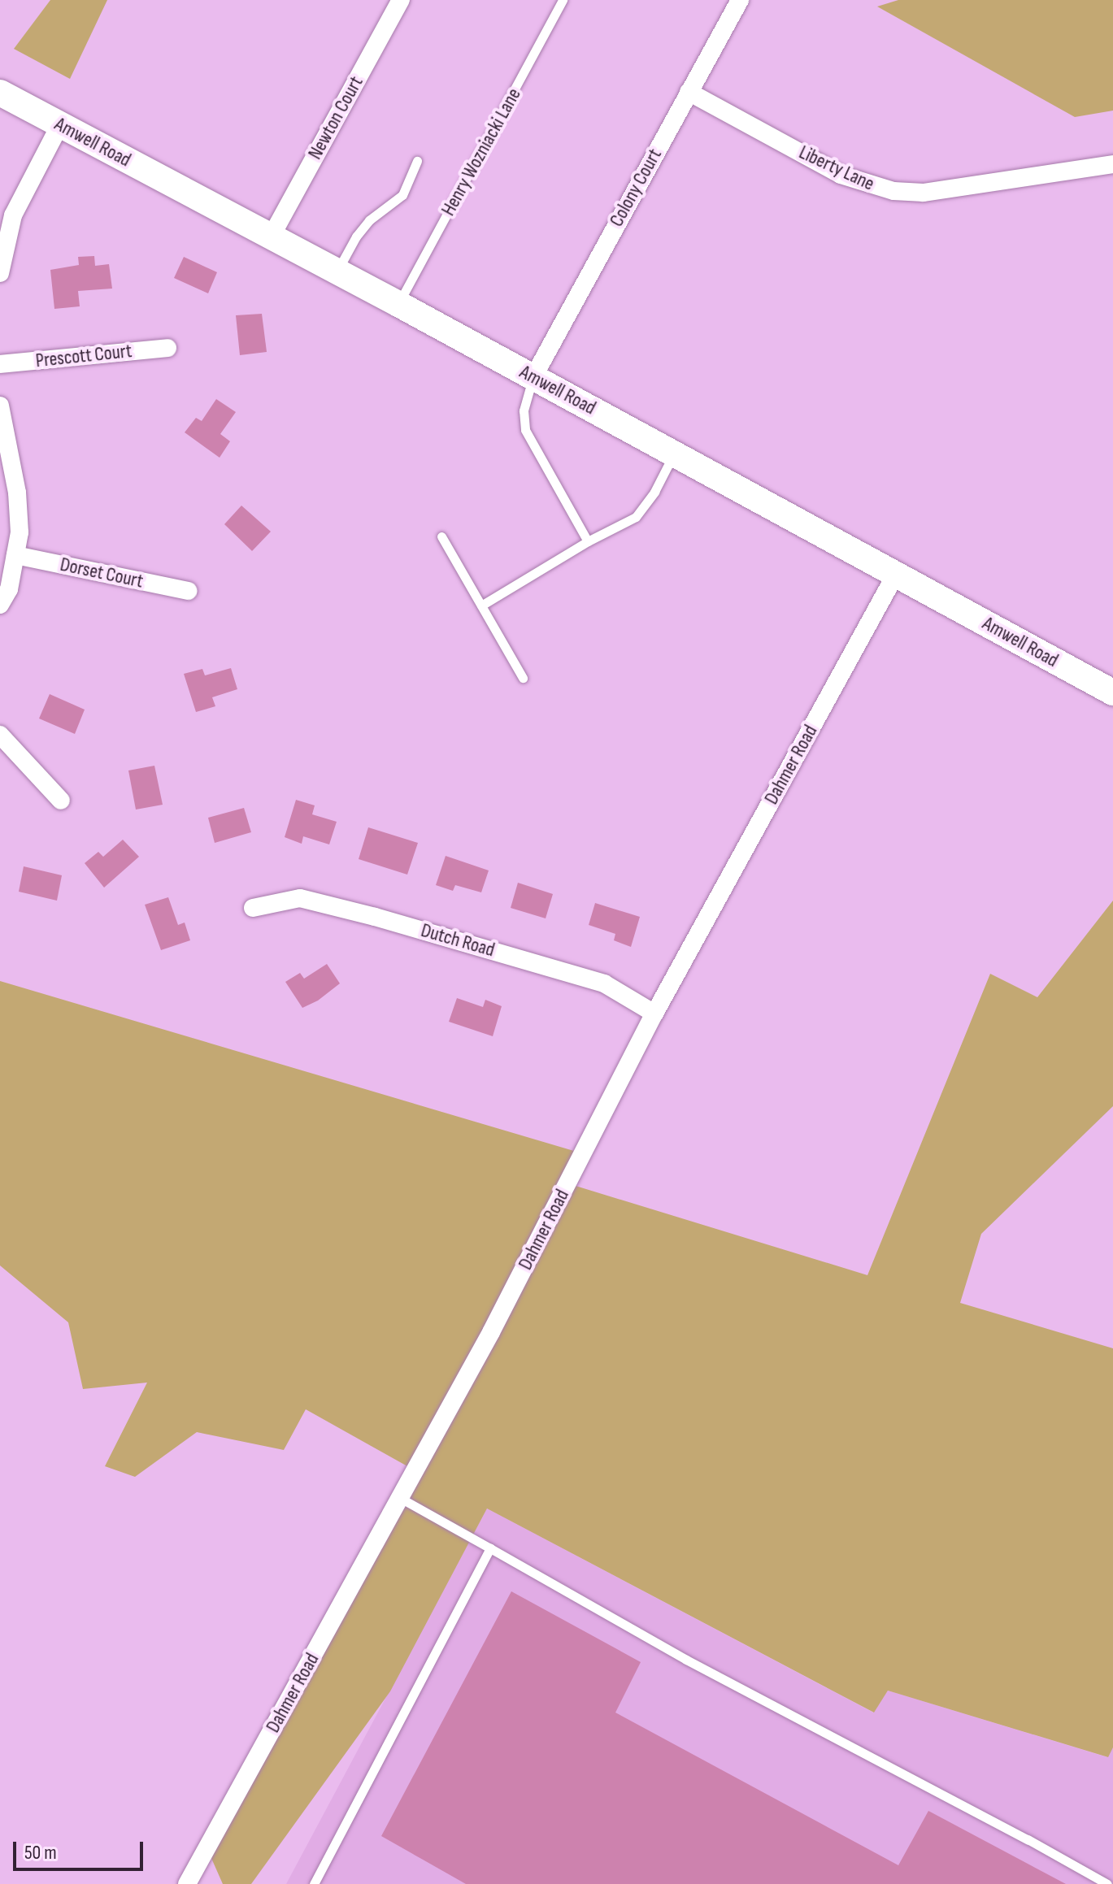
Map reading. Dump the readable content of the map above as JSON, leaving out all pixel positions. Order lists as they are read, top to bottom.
{
  "streets": {
    "main road": ["Amwell Road"],
    "street": [
      "Newton Court",
      "Liberty Lane",
      "Colony Court",
      "Prescott Court",
      "Dorset Court",
      "Dahmer Road",
      "Dutch Road"
    ],
    "lane": ["Henry Wozniacki Lane"]
  },
  "crossings": [
    ["Newton Court", "Amwell Road"],
    ["Amwell Road", "Henry Wozniacki Lane"],
    ["Amwell Road", "Colony Court"],
    ["Amwell Road", "Dahmer Road"],
    ["Liberty Lane", "Colony Court"],
    ["Dahmer Road", "Dutch Road"]
  ],
  "scale_bar": "50 m"
}
